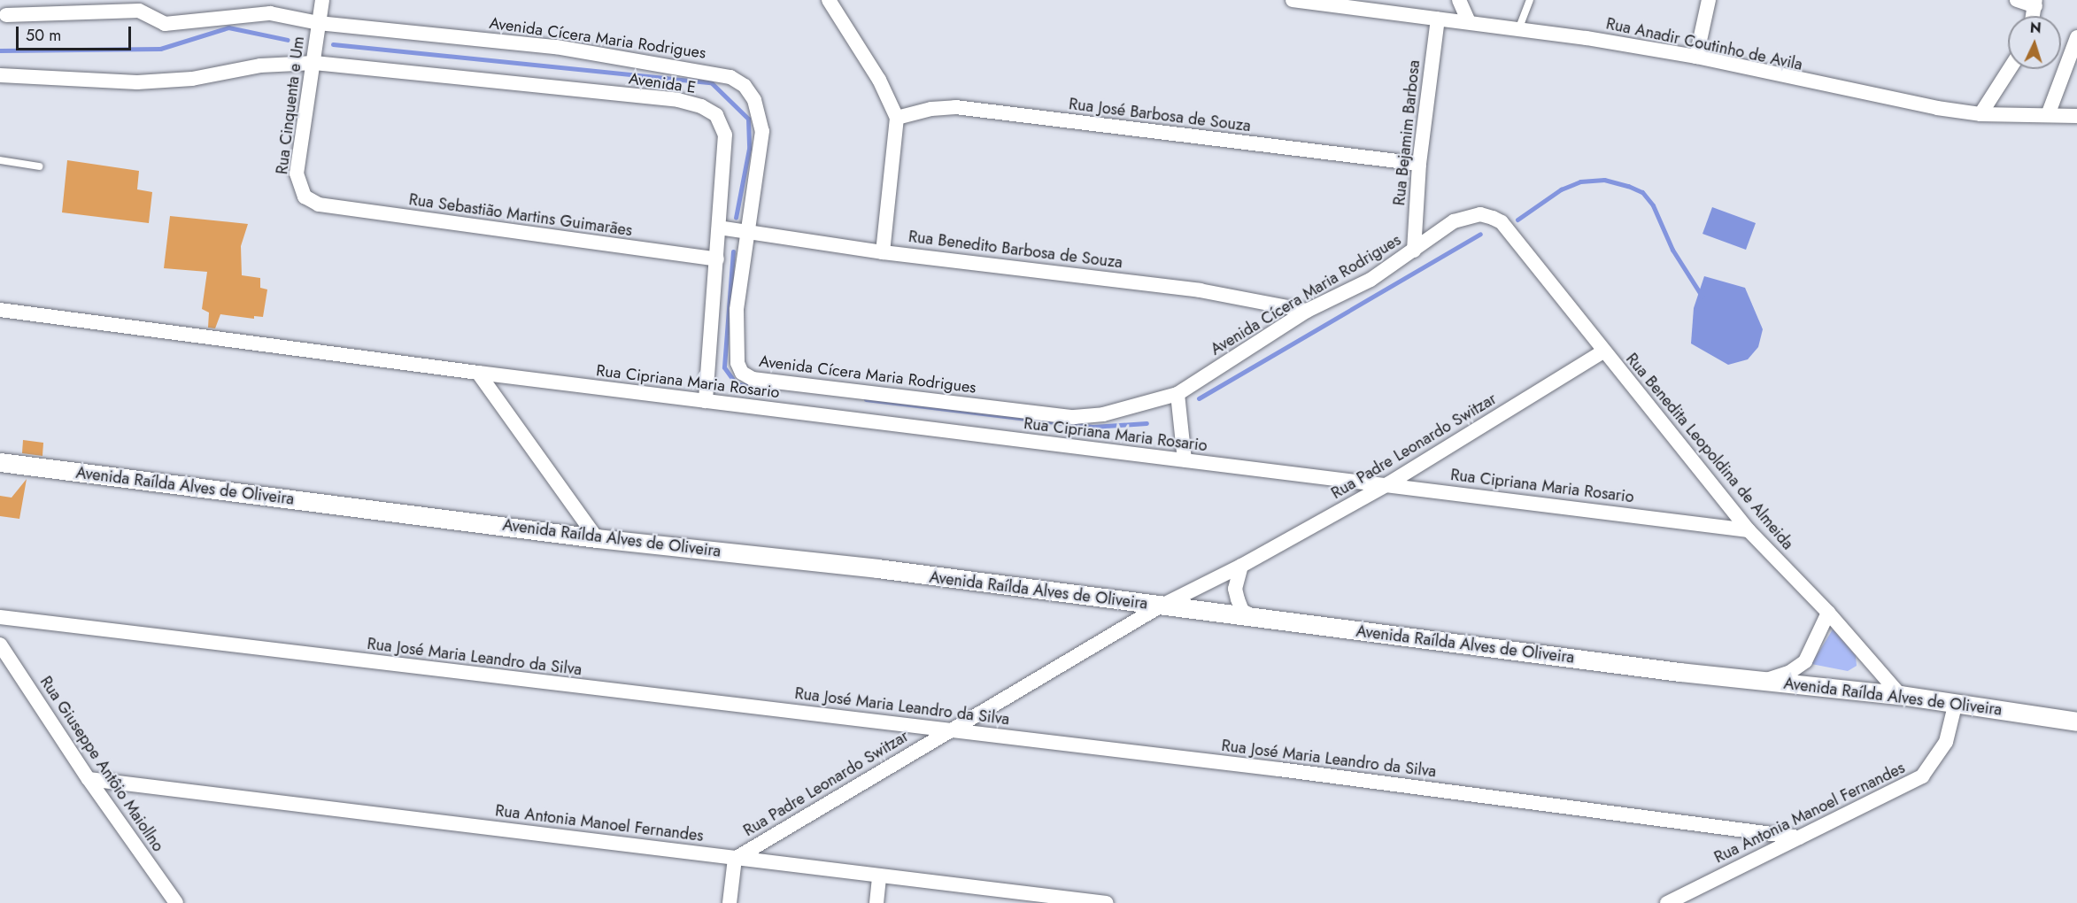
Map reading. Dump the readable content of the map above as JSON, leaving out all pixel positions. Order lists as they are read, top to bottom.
{
  "streets": {
    "street": [
      "Avenida Cícera Maria Rodrigues",
      "Rua Anadir Coutinho de Avila",
      "Avenida E",
      "Rua Cinquenta e Um",
      "Rua José Barbosa de Souza",
      "Rua Bejamim Barbosa",
      "Rua Sebastião Martins Guimarães",
      "Rua Benedito Barbosa de Souza",
      "Rua Cipriana Maria Rosario",
      "Rua Padre Leonardo Switzar",
      "Rua Benedita Leopoldina de Almeida",
      "Avenida Raílda Alves de Oliveira",
      "Rua José Maria Leandro da Silva",
      "Rua Giuseppe Antôio Maiollno",
      "Rua Antonia Manoel Fernandes"
    ]
  },
  "crossings": [
    ["Avenida Cícera Maria Rodrigues", "Rua Cinquenta e Um"],
    ["Avenida Cícera Maria Rodrigues", "Rua Bejamim Barbosa"],
    ["Avenida Cícera Maria Rodrigues", "Rua Benedito Barbosa de Souza"],
    ["Avenida Cícera Maria Rodrigues", "Rua Benedita Leopoldina de Almeida"],
    ["Rua Anadir Coutinho de Avila", "Rua Bejamim Barbosa"],
    ["Avenida E", "Rua Cinquenta e Um"],
    ["Avenida E", "Rua Sebastião Martins Guimarães"],
    ["Avenida E", "Rua Benedito Barbosa de Souza"],
    ["Avenida E", "Rua Cipriana Maria Rosario"],
    ["Rua Cinquenta e Um", "Rua Sebastião Martins Guimarães"],
    ["Rua José Barbosa de Souza", "Rua Bejamim Barbosa"],
    ["Rua Cipriana Maria Rosario", "Rua Padre Leonardo Switzar"],
    ["Rua Cipriana Maria Rosario", "Rua Benedita Leopoldina de Almeida"],
    ["Rua Padre Leonardo Switzar", "Rua Benedita Leopoldina de Almeida"],
    ["Rua Padre Leonardo Switzar", "Avenida Raílda Alves de Oliveira"],
    ["Rua Padre Leonardo Switzar", "Rua José Maria Leandro da Silva"],
    ["Rua Padre Leonardo Switzar", "Rua Antonia Manoel Fernandes"],
    ["Rua Benedita Leopoldina de Almeida", "Avenida Raílda Alves de Oliveira"],
    ["Avenida Raílda Alves de Oliveira", "Rua Antonia Manoel Fernandes"],
    ["Rua José Maria Leandro da Silva", "Rua Antonia Manoel Fernandes"],
    ["Rua Giuseppe Antôio Maiollno", "Rua Antonia Manoel Fernandes"]
  ],
  "scale_bar": "50 m",
  "north": "top"
}
